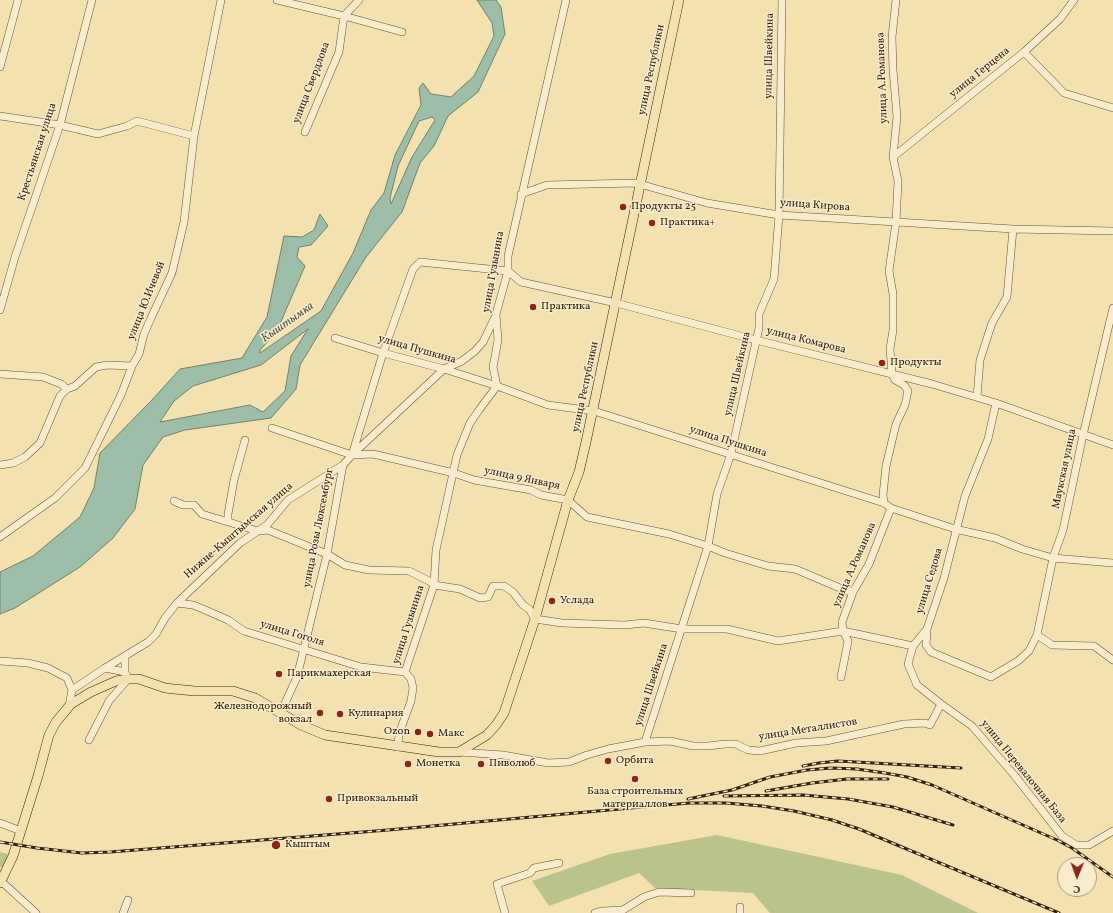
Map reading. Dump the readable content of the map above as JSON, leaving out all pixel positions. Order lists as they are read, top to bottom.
{
  "streets": {
    "main road": ["улица Республики", "улица Металлистов"],
    "street": [
      "улица Швейкина",
      "улица Герцена",
      "улица А.Романова",
      "улица Свердлова",
      "Крестьянская улица",
      "улица Кирова",
      "улица Гузынина",
      "улица Ю.Ичевой",
      "улица Комарова",
      "улица Пушкина",
      "Маукская улица",
      "улица 9 Января",
      "улица Розы Люксембург",
      "Нижне-Кыштымская улица",
      "улица Седова",
      "улица Гоголя",
      "улица Перевалочная База"
    ]
  },
  "crossings": [
    ["улица Швейкина", "улица Кирова"],
    ["улица Швейкина", "улица Комарова"],
    ["улица Швейкина", "улица Пушкина"],
    ["улица Швейкина", "улица 9 Января"],
    ["улица Швейкина", "улица Металлистов"],
    ["улица Республики", "улица Кирова"],
    ["улица Республики", "улица Комарова"],
    ["улица Республики", "улица Пушкина"],
    ["улица Республики", "улица 9 Января"],
    ["улица Республики", "улица Металлистов"],
    ["улица Герцена", "улица А.Романова"],
    ["улица А.Романова", "улица Кирова"],
    ["улица А.Романова", "улица Комарова"],
    ["улица А.Романова", "улица Пушкина"],
    ["улица А.Романова", "улица 9 Января"],
    ["улица Кирова", "улица Гузынина"],
    ["улица Гузынина", "улица Комарова"],
    ["улица Гузынина", "улица Пушкина"],
    ["улица Гузынина", "улица 9 Января"],
    ["улица Гузынина", "улица Розы Люксембург"],
    ["улица Гузынина", "улица Гоголя"],
    ["улица Гузынина", "улица Металлистов"],
    ["улица Комарова", "Маукская улица"],
    ["улица Комарова", "улица Розы Люксембург"],
    ["улица Комарова", "улица Седова"],
    ["улица Пушкина", "Маукская улица"],
    ["улица Пушкина", "улица Розы Люксембург"],
    ["улица Пушкина", "улица Седова"],
    ["Маукская улица", "улица Седова"],
    ["улица 9 Января", "улица Розы Люксембург"],
    ["улица Розы Люксембург", "Нижне-Кыштымская улица"],
    ["улица Розы Люксембург", "улица Гоголя"],
    ["улица Розы Люксембург", "улица Металлистов"],
    ["Нижне-Кыштымская улица", "улица Гоголя"],
    ["улица Седова", "улица Металлистов"],
    ["улица Седова", "улица Перевалочная База"],
    ["улица Металлистов", "улица Перевалочная База"]
  ],
  "water": ["Кыштымка"],
  "places": [
    "Продукты 25",
    "Практика+",
    "Практика",
    "Продукты",
    "Услада",
    "Парикмахерская",
    "Железнодорожный вокзал",
    "Кулинария",
    "Ozon",
    "Макс",
    "Орбита",
    "Монетка",
    "Пиволюб",
    "База cтроительных материаллов",
    "Привокзальный",
    "Кыштым"
  ],
  "north": "bottom"
}
